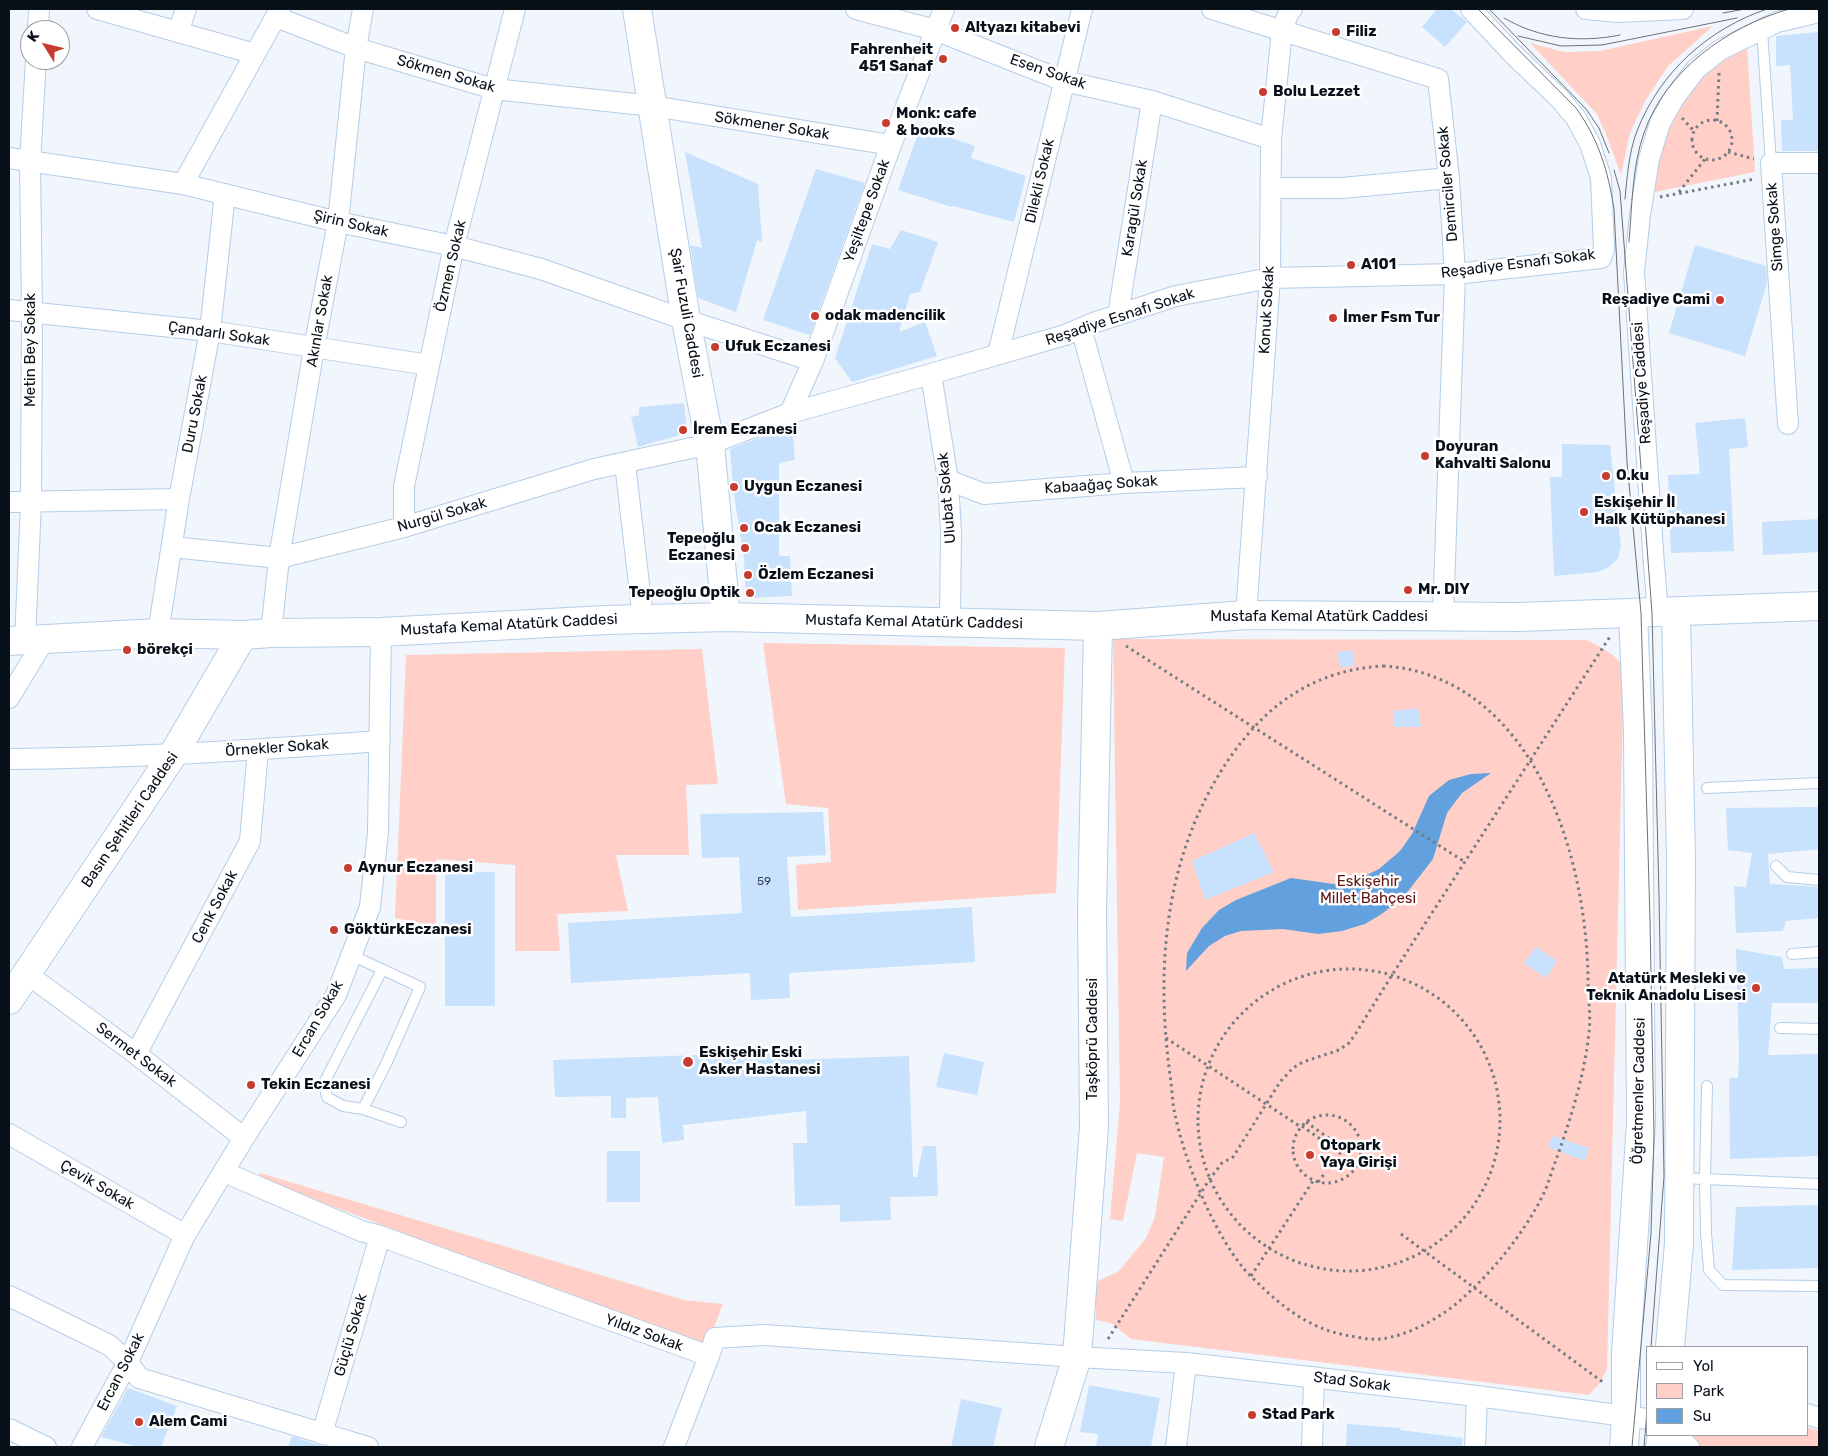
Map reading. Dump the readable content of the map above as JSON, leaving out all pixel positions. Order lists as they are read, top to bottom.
{
  "streets": {
    "main road": [
      "Şair Fuzuli Caddesi",
      "Mustafa Kemal Atatürk Caddesi",
      "Basın Şehitleri Caddesi",
      "Taşköprü Caddesi",
      "Öğretmenler Caddesi"
    ],
    "street": [
      "Esen Sokak",
      "Sökmen Sokak",
      "Sökmener Sokak",
      "Dilekli Sokak",
      "Demirciler Sokak",
      "Karagül Sokak",
      "Yeşiltepe Sokak",
      "Şirin Sokak",
      "Simge Sokak",
      "Reşadiye Esnafı Sokak",
      "Özmen Sokak",
      "Konuk Sokak",
      "Akınlar Sokak",
      "Çandarlı Sokak",
      "Metin Bey Sokak",
      "Reşadiye Caddesi",
      "Duru Sokak",
      "Kabaağaç Sokak",
      "Ulubat Sokak",
      "Nurgül Sokak",
      "Örnekler Sokak",
      "Cenk Sokak",
      "Ercan Sokak",
      "Sermet Sokak",
      "Çevik Sokak",
      "Yıldız Sokak",
      "Güçlü Sokak",
      "Stad Sokak"
    ]
  },
  "crossings": [
    ["Esen Sokak", "Dilekli Sokak"],
    ["Esen Sokak", "Karagül Sokak"],
    ["Esen Sokak", "Yeşiltepe Sokak"],
    ["Esen Sokak", "Konuk Sokak"],
    ["Sökmen Sokak", "Sökmener Sokak"],
    ["Sökmen Sokak", "Özmen Sokak"],
    ["Sökmen Sokak", "Şair Fuzuli Caddesi"],
    ["Sökmen Sokak", "Akınlar Sokak"],
    ["Sökmener Sokak", "Yeşiltepe Sokak"],
    ["Sökmener Sokak", "Şair Fuzuli Caddesi"],
    ["Dilekli Sokak", "Reşadiye Esnafı Sokak"],
    ["Demirciler Sokak", "Reşadiye Esnafı Sokak"],
    ["Demirciler Sokak", "Konuk Sokak"],
    ["Demirciler Sokak", "Mustafa Kemal Atatürk Caddesi"],
    ["Karagül Sokak", "Reşadiye Esnafı Sokak"],
    ["Yeşiltepe Sokak", "Şirin Sokak"],
    ["Yeşiltepe Sokak", "Reşadiye Esnafı Sokak"],
    ["Şirin Sokak", "Özmen Sokak"],
    ["Şirin Sokak", "Şair Fuzuli Caddesi"],
    ["Şirin Sokak", "Akınlar Sokak"],
    ["Şirin Sokak", "Metin Bey Sokak"],
    ["Şirin Sokak", "Duru Sokak"],
    ["Simge Sokak", "Reşadiye Caddesi"],
    ["Reşadiye Esnafı Sokak", "Konuk Sokak"],
    ["Reşadiye Esnafı Sokak", "Şair Fuzuli Caddesi"],
    ["Reşadiye Esnafı Sokak", "Ulubat Sokak"],
    ["Reşadiye Esnafı Sokak", "Nurgül Sokak"],
    ["Özmen Sokak", "Çandarlı Sokak"],
    ["Özmen Sokak", "Nurgül Sokak"],
    ["Konuk Sokak", "Kabaağaç Sokak"],
    ["Konuk Sokak", "Mustafa Kemal Atatürk Caddesi"],
    ["Şair Fuzuli Caddesi", "Nurgül Sokak"],
    ["Şair Fuzuli Caddesi", "Mustafa Kemal Atatürk Caddesi"],
    ["Akınlar Sokak", "Çandarlı Sokak"],
    ["Akınlar Sokak", "Nurgül Sokak"],
    ["Akınlar Sokak", "Mustafa Kemal Atatürk Caddesi"],
    ["Çandarlı Sokak", "Metin Bey Sokak"],
    ["Çandarlı Sokak", "Duru Sokak"],
    ["Metin Bey Sokak", "Mustafa Kemal Atatürk Caddesi"],
    ["Reşadiye Caddesi", "Mustafa Kemal Atatürk Caddesi"],
    ["Reşadiye Caddesi", "Öğretmenler Caddesi"],
    ["Duru Sokak", "Nurgül Sokak"],
    ["Duru Sokak", "Mustafa Kemal Atatürk Caddesi"],
    ["Kabaağaç Sokak", "Ulubat Sokak"],
    ["Ulubat Sokak", "Mustafa Kemal Atatürk Caddesi"],
    ["Mustafa Kemal Atatürk Caddesi", "Basın Şehitleri Caddesi"],
    ["Mustafa Kemal Atatürk Caddesi", "Ercan Sokak"],
    ["Mustafa Kemal Atatürk Caddesi", "Taşköprü Caddesi"],
    ["Mustafa Kemal Atatürk Caddesi", "Öğretmenler Caddesi"],
    ["Örnekler Sokak", "Basın Şehitleri Caddesi"],
    ["Örnekler Sokak", "Cenk Sokak"],
    ["Örnekler Sokak", "Ercan Sokak"],
    ["Basın Şehitleri Caddesi", "Sermet Sokak"],
    ["Cenk Sokak", "Sermet Sokak"],
    ["Ercan Sokak", "Sermet Sokak"],
    ["Ercan Sokak", "Çevik Sokak"],
    ["Ercan Sokak", "Yıldız Sokak"],
    ["Taşköprü Caddesi", "Stad Sokak"],
    ["Öğretmenler Caddesi", "Stad Sokak"],
    ["Yıldız Sokak", "Güçlü Sokak"]
  ],
  "parks": ["Eskişehir Millet Bahçesi"],
  "places": [
    "Altyazı kitabevi",
    "Filiz",
    "Fahrenheit 451 Sanaf",
    "Bolu Lezzet",
    "Monk: cafe & books",
    "A101",
    "Reşadiye Cami",
    "odak madencilik",
    "İmer Fsm Tur",
    "Ufuk Eczanesi",
    "İrem Eczanesi",
    "Doyuran Kahvalti Salonu",
    "O.ku",
    "Uygun Eczanesi",
    "Eskişehir İl Halk Kütüphanesi",
    "Ocak Eczanesi",
    "Tepeoğlu Eczanesi",
    "Özlem Eczanesi",
    "Mr. DIY",
    "Tepeoğlu Optik",
    "börekçi",
    "Aynur Eczanesi",
    "GöktürkEczanesi",
    "Atatürk Mesleki ve Teknik Anadolu Lisesi",
    "Eskişehir Eski Asker Hastanesi",
    "Tekin Eczanesi",
    "Otopark Yaya Girişi",
    "Stad Park",
    "Alem Cami"
  ],
  "house_numbers": ["59"],
  "legend": ["Yol", "Park", "Su"],
  "north": "top left"
}
